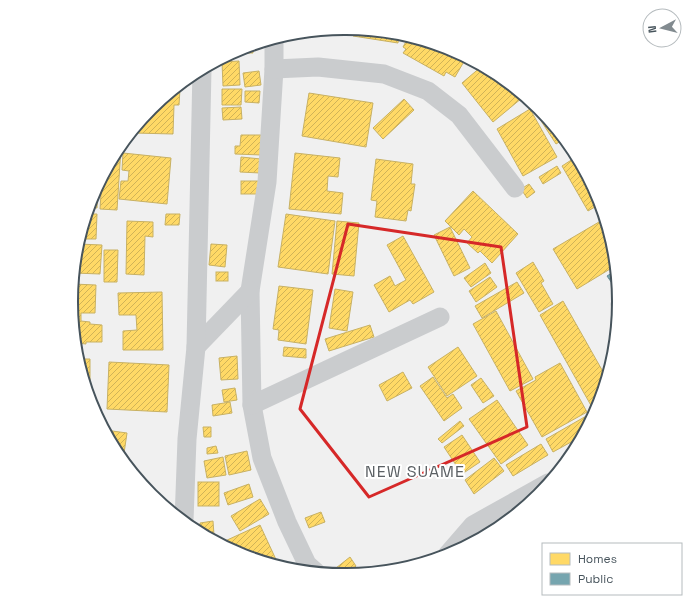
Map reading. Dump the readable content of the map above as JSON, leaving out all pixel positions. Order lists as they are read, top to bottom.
{
  "districts": ["NEW SUAME"],
  "legend": ["Homes", "Public"],
  "north": "left"
}
